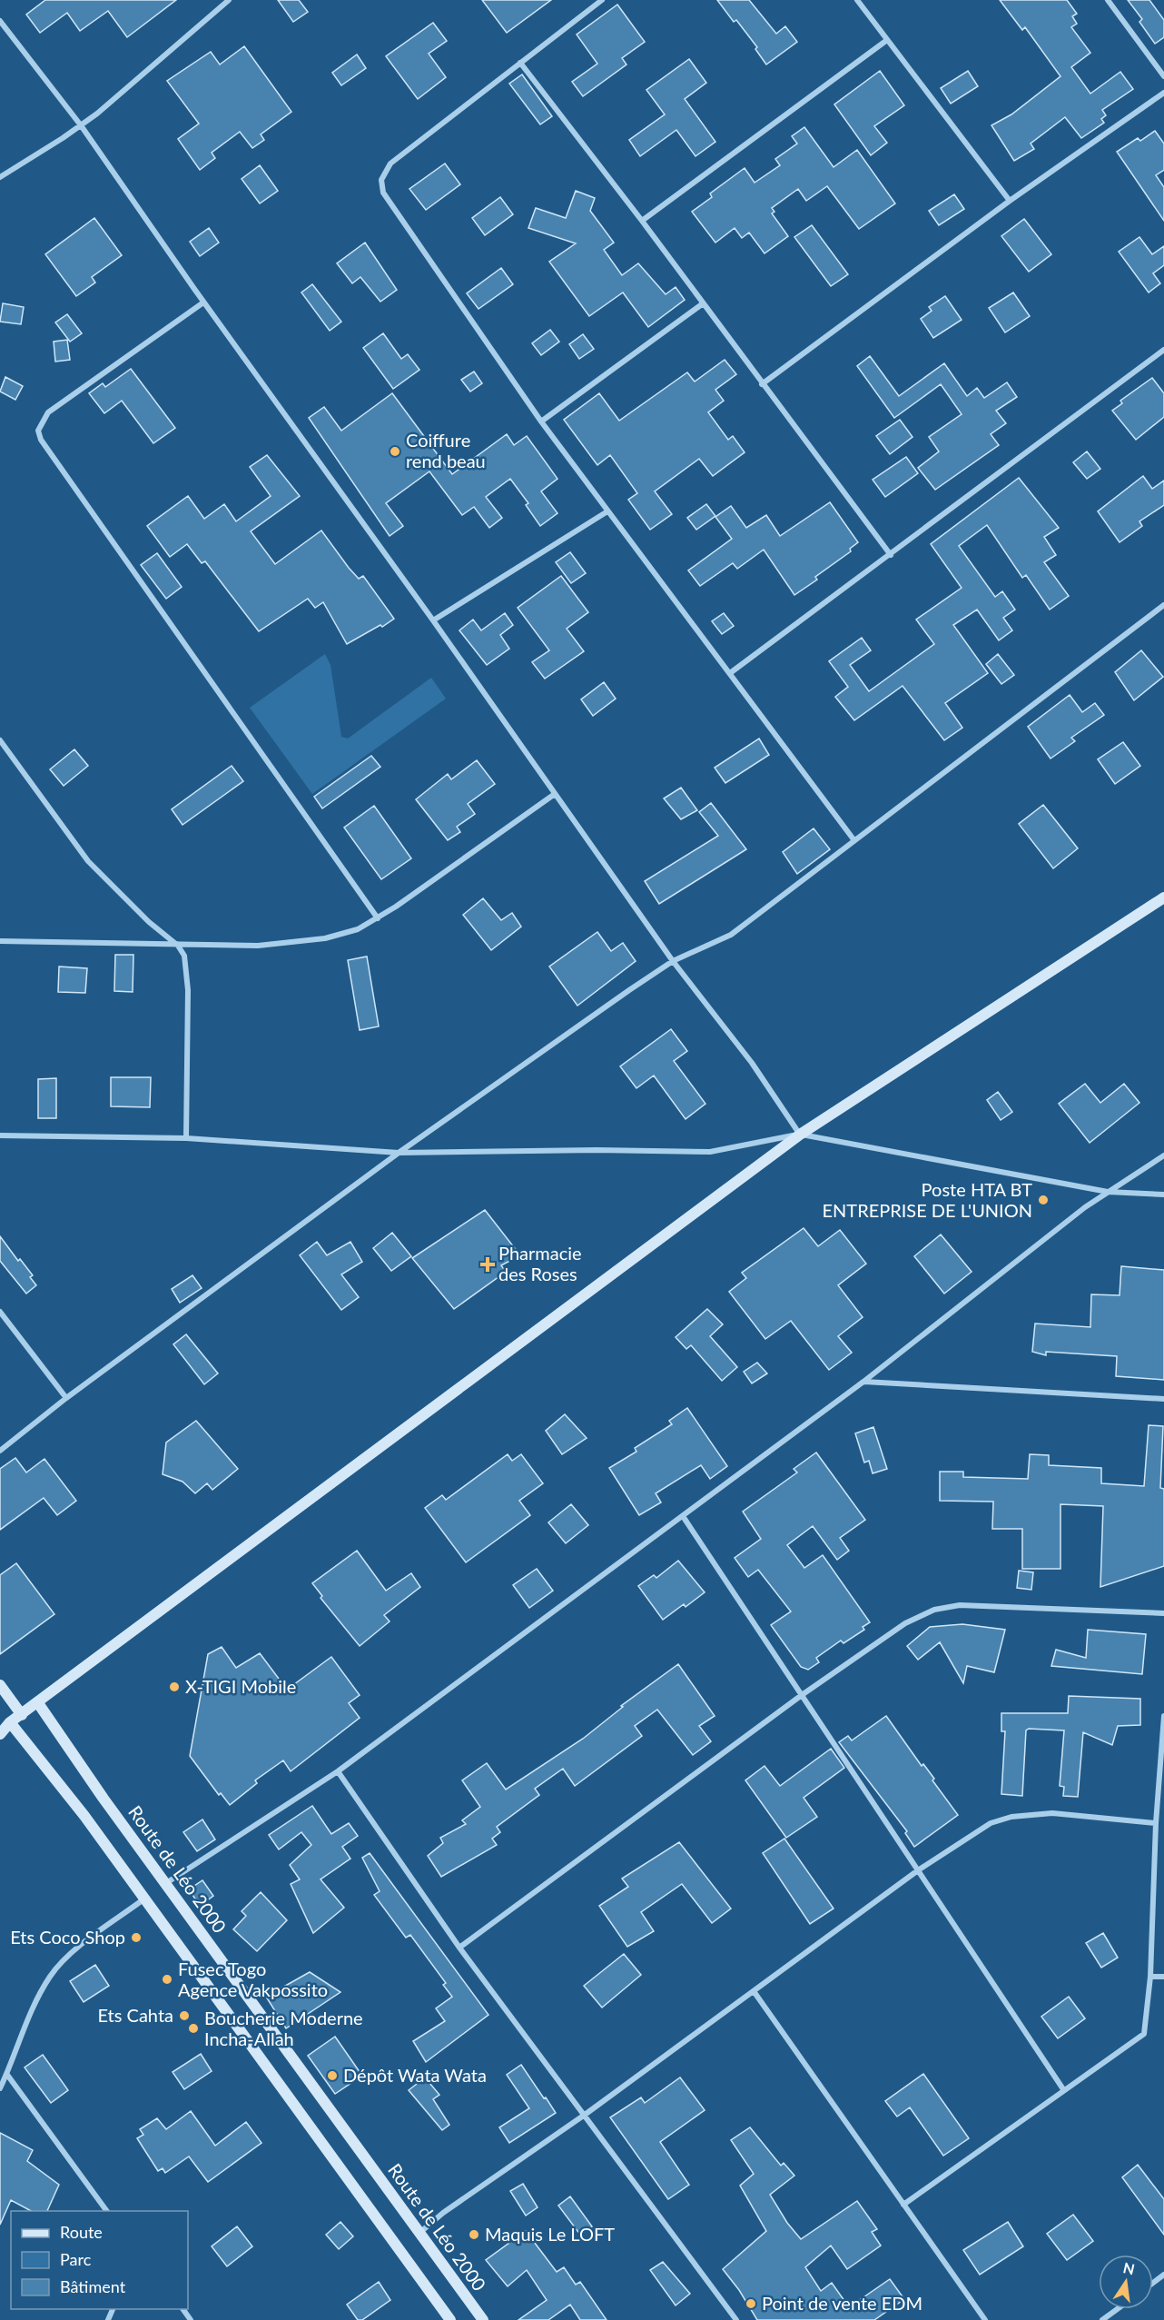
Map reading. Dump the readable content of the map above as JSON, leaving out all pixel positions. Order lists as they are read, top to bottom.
{
  "streets": {
    "street": ["Route de Léo 2000"]
  },
  "places": {
    "other": [
      "Coiffure rend beau",
      "Poste HTA BT ENTREPRISE DE L'UNION",
      "X-TIGI Mobile",
      "Ets Coco Shop",
      "Fusec Togo Agence Vakpossito",
      "Ets Cahta",
      "Boucherie Moderne Incha-Allah",
      "Dépôt Wata Wata",
      "Maquis Le LOFT",
      "Point de vente EDM"
    ],
    "health": ["Pharmacie des Roses"]
  },
  "legend": ["Route", "Parc", "Bâtiment"],
  "north": "top"
}
